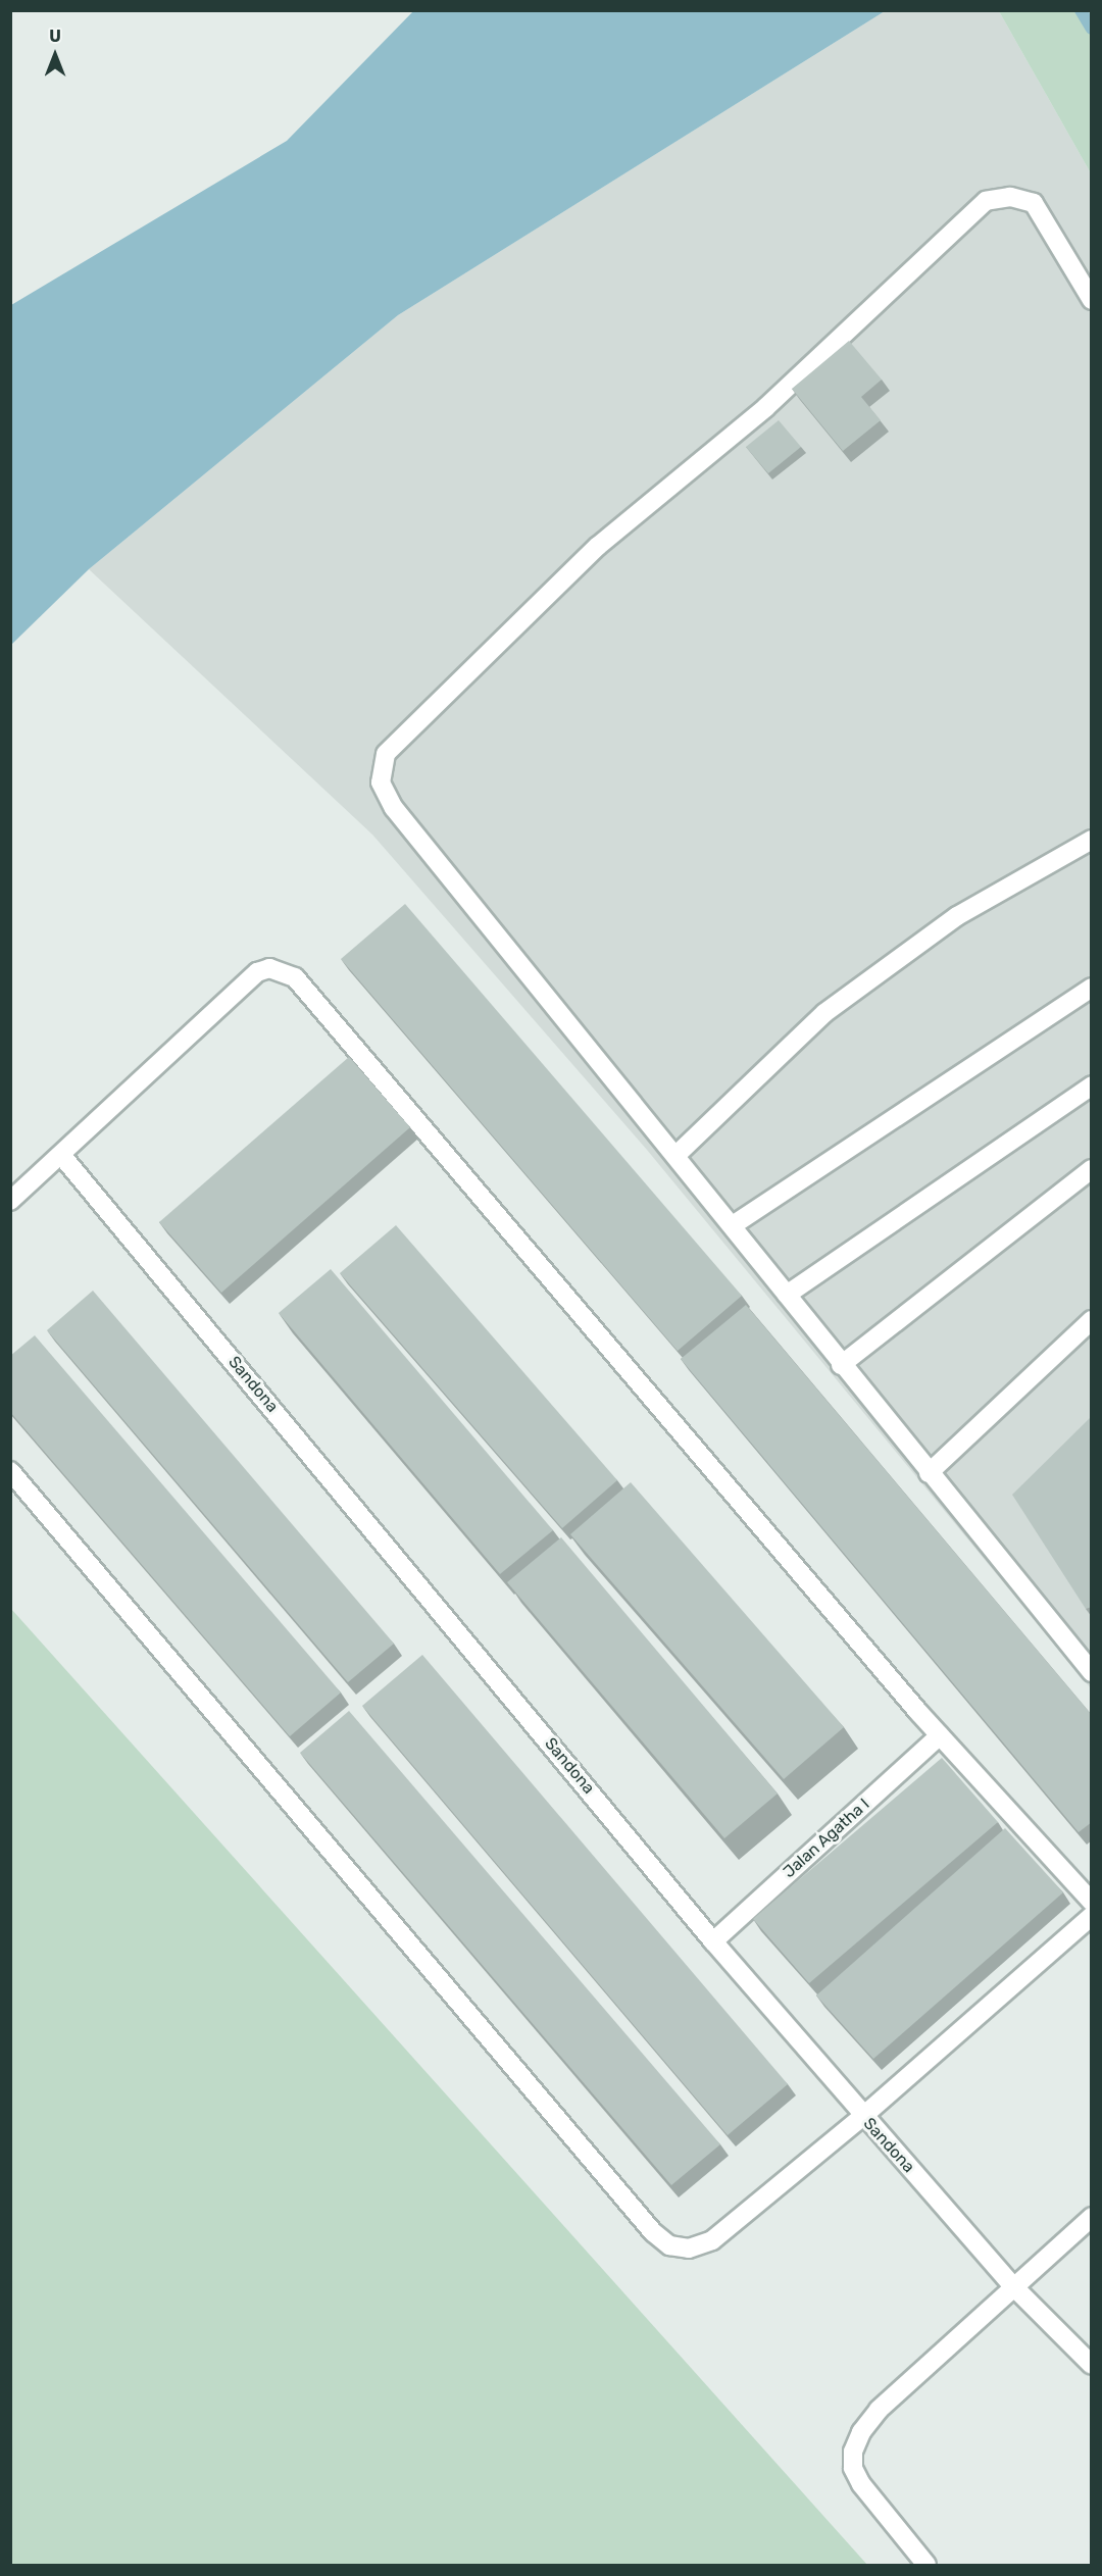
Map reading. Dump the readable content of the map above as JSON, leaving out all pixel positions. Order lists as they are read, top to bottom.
{
  "streets": {
    "street": ["Sandona", "Jalan Agatha I"]
  },
  "crossings": [
    ["Sandona", "Jalan Agatha I"]
  ],
  "north": "top"
}
